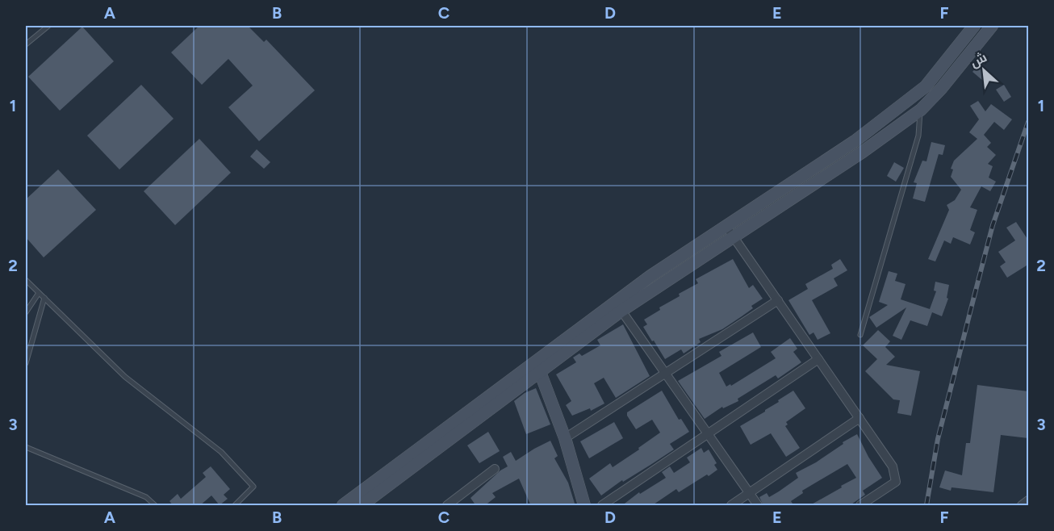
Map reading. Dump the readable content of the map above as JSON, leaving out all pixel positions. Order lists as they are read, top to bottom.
{
  "north": "top left",
  "grid": {
    "columns": [
      "A",
      "B",
      "C",
      "D",
      "E",
      "F"
    ],
    "rows": ["1", "2", "3"]
  }
}
